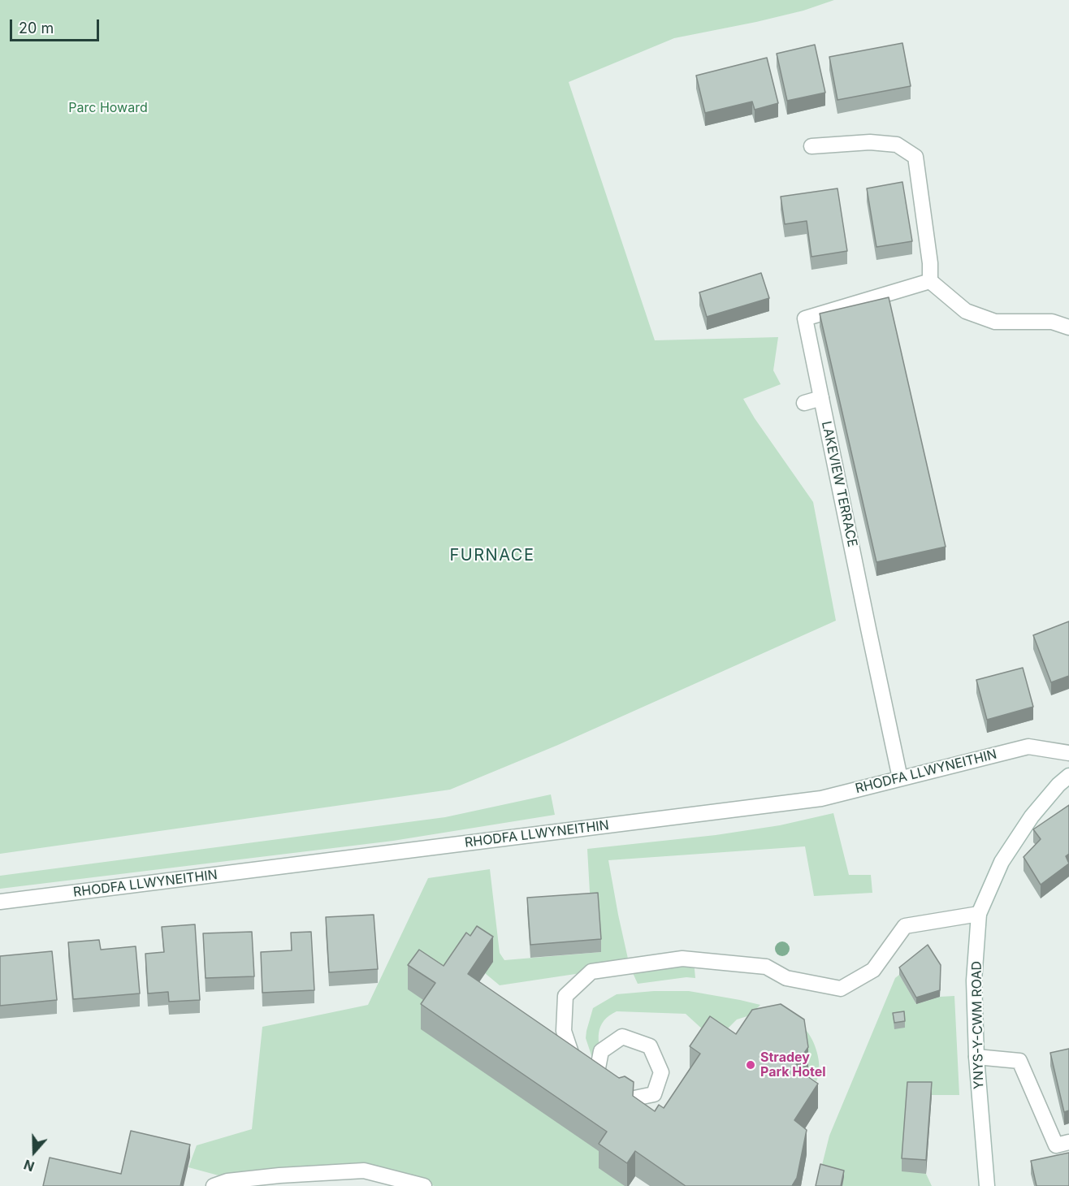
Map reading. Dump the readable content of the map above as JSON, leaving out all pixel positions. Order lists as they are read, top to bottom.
{
  "streets": {
    "street": ["LAKEVIEW TERRACE", "RHODFA LLWYNEITHIN", "YNYS-Y-CWM ROAD"]
  },
  "crossings": [
    ["LAKEVIEW TERRACE", "RHODFA LLWYNEITHIN"]
  ],
  "districts": ["FURNACE"],
  "parks": ["Parc Howard"],
  "places": ["Stradey Park Hotel"],
  "scale_bar": "20 m",
  "north": "bottom"
}
